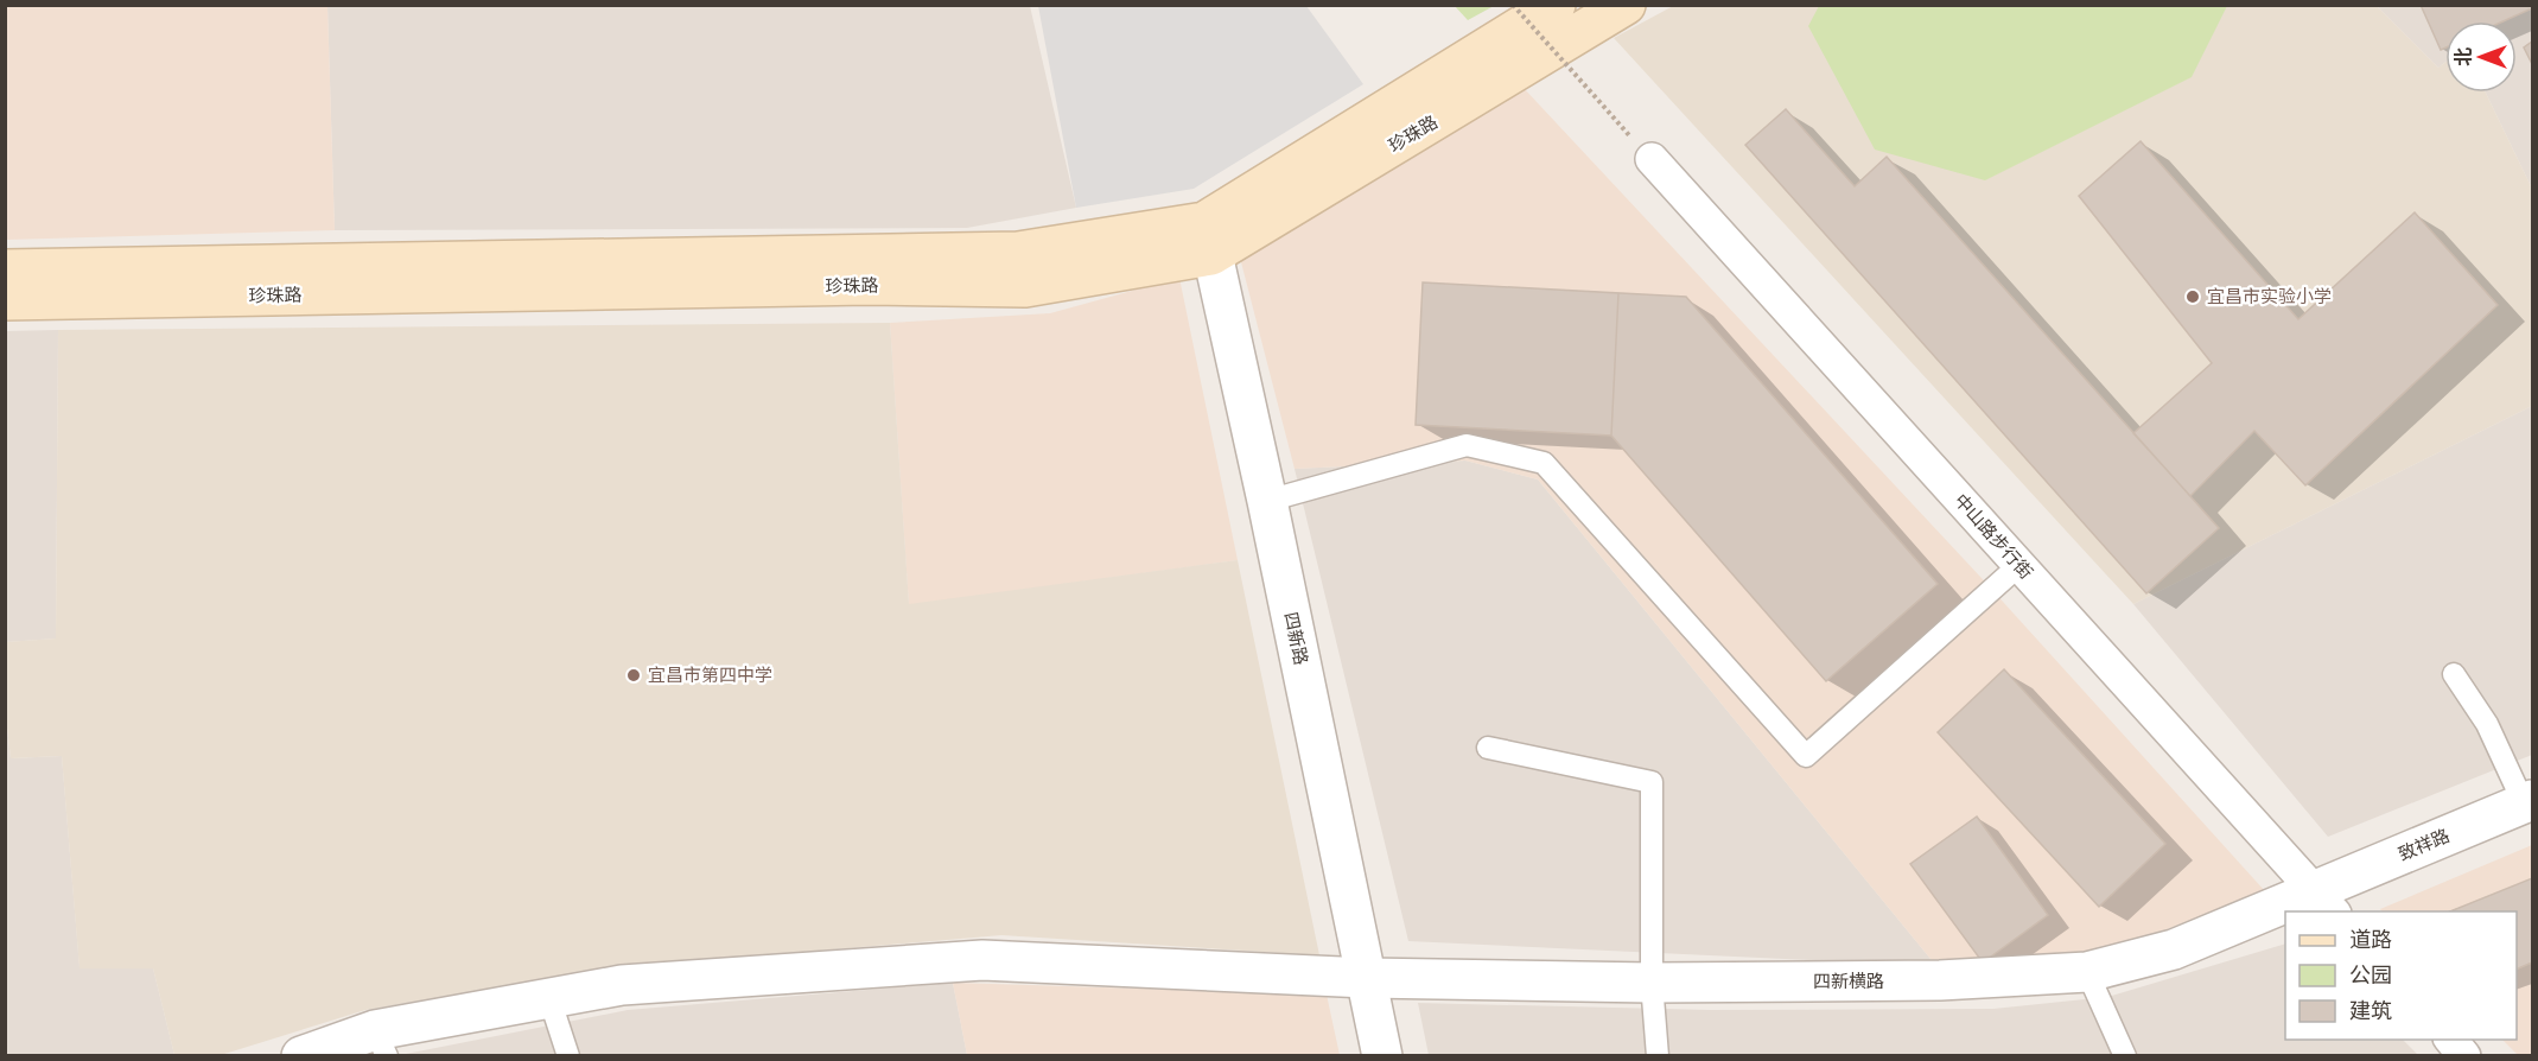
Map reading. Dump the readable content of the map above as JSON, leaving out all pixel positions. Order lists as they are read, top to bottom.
{
  "streets": {
    "main road": ["珍珠路"],
    "street": [
      "中山路步行街",
      "四新路",
      "致祥路",
      "四新横路"
    ]
  },
  "crossings": [
    ["珍珠路", "四新路"],
    ["中山路步行街", "致祥路"],
    ["中山路步行街", "四新横路"],
    ["四新路", "四新横路"],
    ["致祥路", "四新横路"]
  ],
  "places": ["宜昌市实验小学", "宜昌市第四中学"],
  "legend": ["道路", "公园", "建筑"],
  "north": "left"
}
